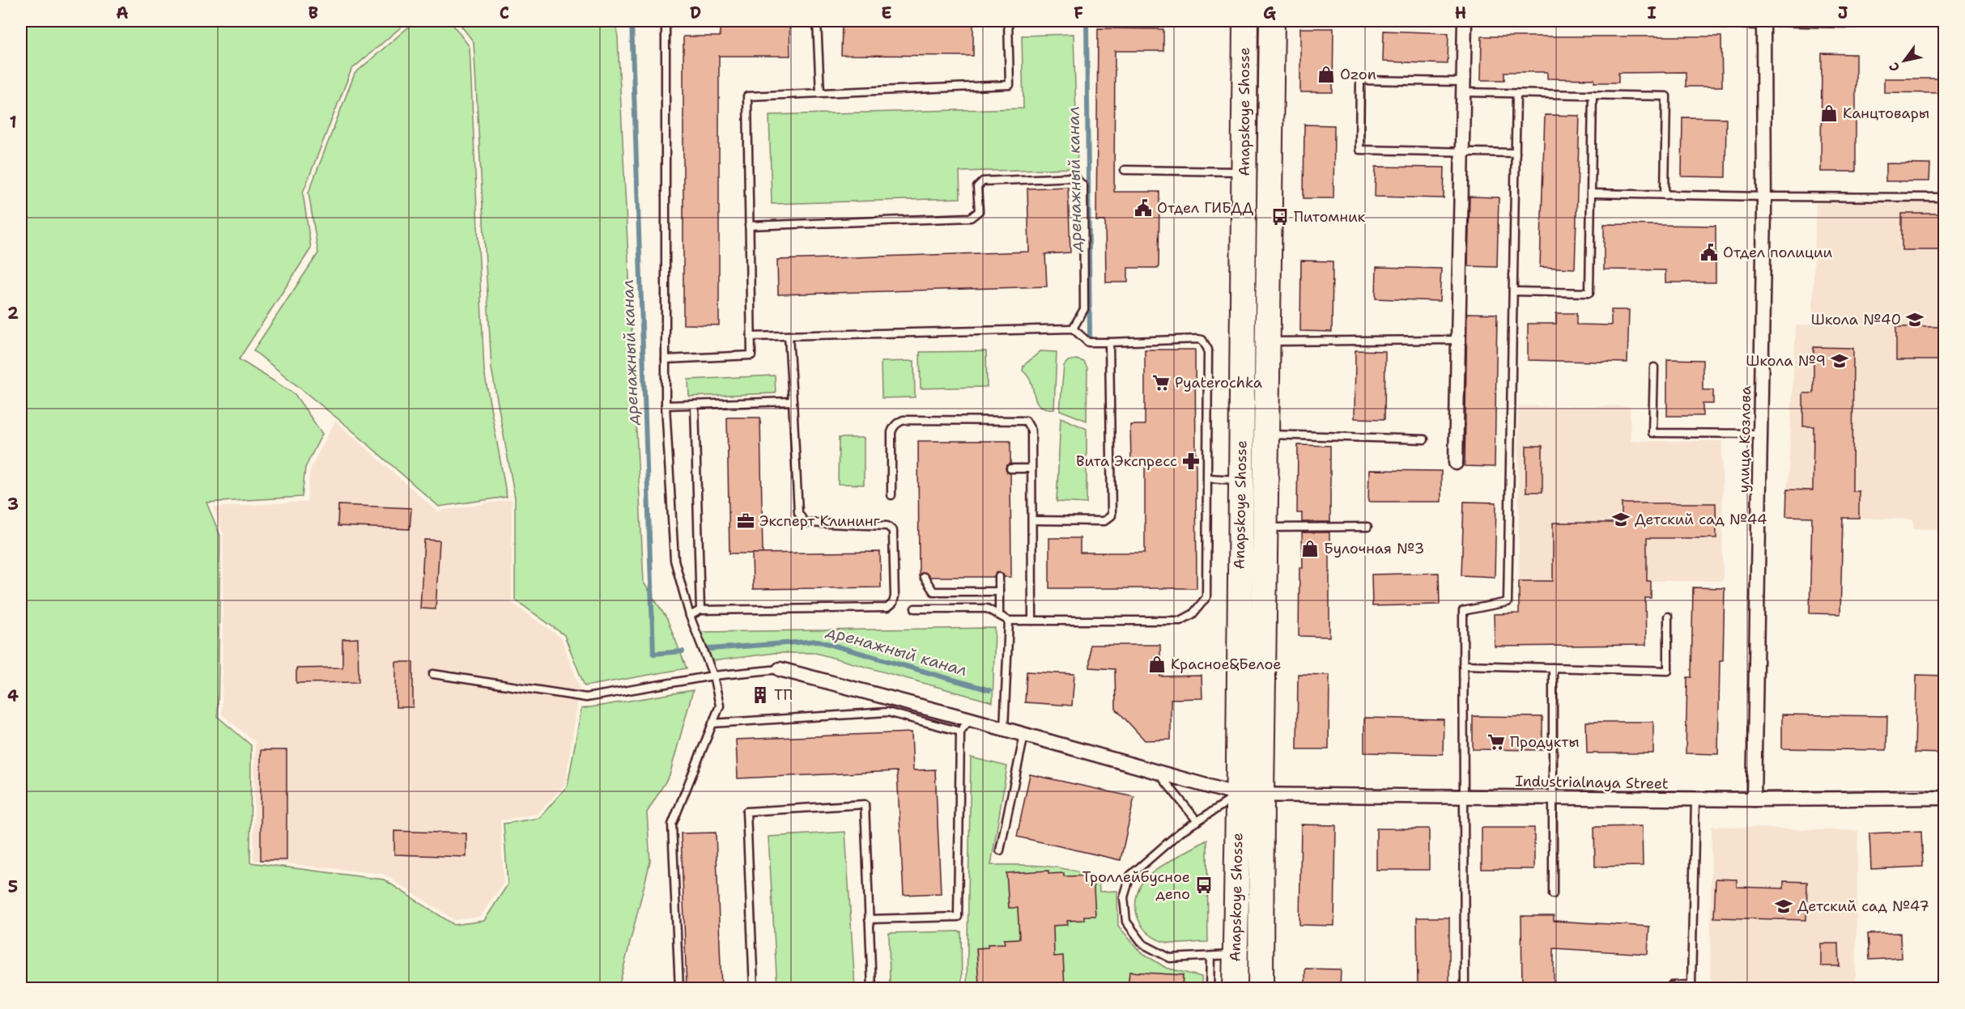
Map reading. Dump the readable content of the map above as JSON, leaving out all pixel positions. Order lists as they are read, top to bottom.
{
  "streets": {
    "highway": ["Anapskoye Shosse"],
    "street": ["улица Козлова", "Industrialnaya Street"]
  },
  "crossings": [
    ["Anapskoye Shosse", "Industrialnaya Street"],
    ["улица Козлова", "Industrialnaya Street"]
  ],
  "water": ["дренажный канал"],
  "places": {
    "shop": [
      "Ozon",
      "Канцтовары",
      "Булочная №3",
      "Красное&Белое"
    ],
    "public building": ["Отдел ГИБДД", "Отдел полиции"],
    "bus stop": ["Питомник", "Троллейбусное депо"],
    "school or university": [
      "Школа №40",
      "Школа №9",
      "Детский сад №44",
      "Детский сад №47"
    ],
    "supermarket": ["Pyaterochka", "Продукты"],
    "pharmacy": ["Вита Экспресс"],
    "office": ["Эксперт Клининг"],
    "building": ["ТП"]
  },
  "north": "bottom left",
  "grid": {
    "columns": [
      "A",
      "B",
      "C",
      "D",
      "E",
      "F",
      "G",
      "H",
      "I",
      "J"
    ],
    "rows": [
      "1",
      "2",
      "3",
      "4",
      "5"
    ]
  }
}
